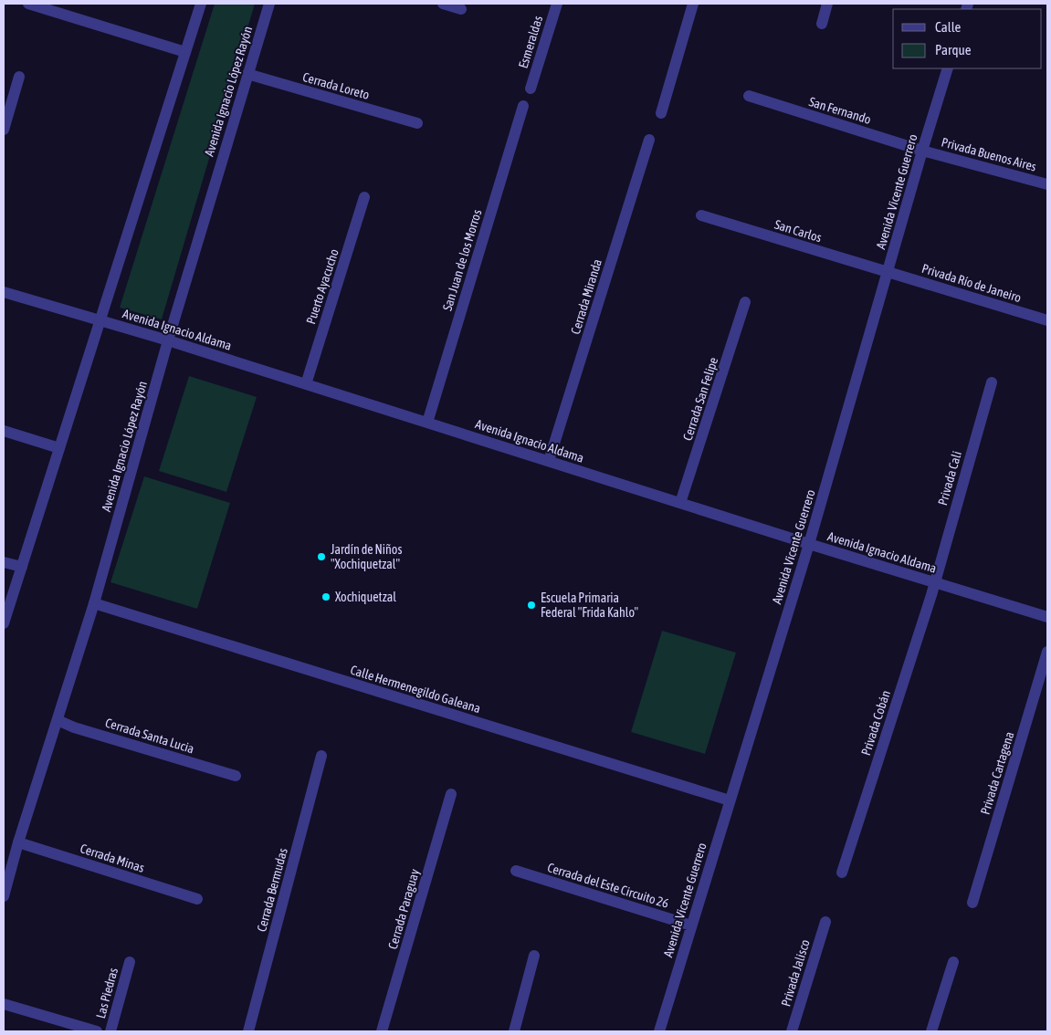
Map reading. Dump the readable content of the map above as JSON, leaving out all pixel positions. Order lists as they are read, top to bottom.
{
  "streets": {
    "street": [
      "Esmeraldas",
      "Cerrada Loreto",
      "Avenida Ignacio López Rayón",
      "San Fernando",
      "Privada Buenos Aires",
      "Avenida Vicente Guerrero",
      "San Carlos",
      "San Juan de los Morros",
      "Privada Río de Janeiro",
      "Puerto Ayacucho",
      "Cerrada Miranda",
      "Avenida Ignacio Aldama",
      "Cerrada San Felipe",
      "Privada Cali",
      "Calle Hermenegildo Galeana",
      "Privada Cobán",
      "Cerrada Santa Lucia",
      "Privada Cartagena",
      "Cerrada Minas",
      "Cerrada del Este Circuito 26",
      "Cerrada Bermudas",
      "Cerrada Paraguay",
      "Privada Jalisco",
      "Las Piedras"
    ]
  },
  "crossings": [
    ["Cerrada Loreto", "Avenida Ignacio López Rayón"],
    ["Avenida Ignacio López Rayón", "Avenida Ignacio Aldama"],
    ["Avenida Ignacio López Rayón", "Calle Hermenegildo Galeana"],
    ["Avenida Ignacio López Rayón", "Cerrada Santa Lucia"],
    ["Avenida Ignacio López Rayón", "Cerrada Minas"],
    ["San Fernando", "Privada Buenos Aires"],
    ["San Fernando", "Avenida Vicente Guerrero"],
    ["Privada Buenos Aires", "Avenida Vicente Guerrero"],
    ["Avenida Vicente Guerrero", "San Carlos"],
    ["Avenida Vicente Guerrero", "Privada Río de Janeiro"],
    ["Avenida Vicente Guerrero", "Avenida Ignacio Aldama"],
    ["Avenida Vicente Guerrero", "Calle Hermenegildo Galeana"],
    ["Avenida Vicente Guerrero", "Cerrada del Este Circuito 26"],
    ["San Carlos", "Privada Río de Janeiro"],
    ["San Juan de los Morros", "Avenida Ignacio Aldama"],
    ["Puerto Ayacucho", "Avenida Ignacio Aldama"],
    ["Cerrada Miranda", "Avenida Ignacio Aldama"],
    ["Avenida Ignacio Aldama", "Cerrada San Felipe"],
    ["Avenida Ignacio Aldama", "Privada Cali"],
    ["Avenida Ignacio Aldama", "Privada Cobán"],
    ["Privada Cali", "Privada Cobán"]
  ],
  "places": ["Jardín de Niños \"Xochiquetzal\"", "Xochiquetzal", "Escuela Primaria Federal \"Frida Kahlo\""],
  "legend": ["Calle", "Parque"]
}
